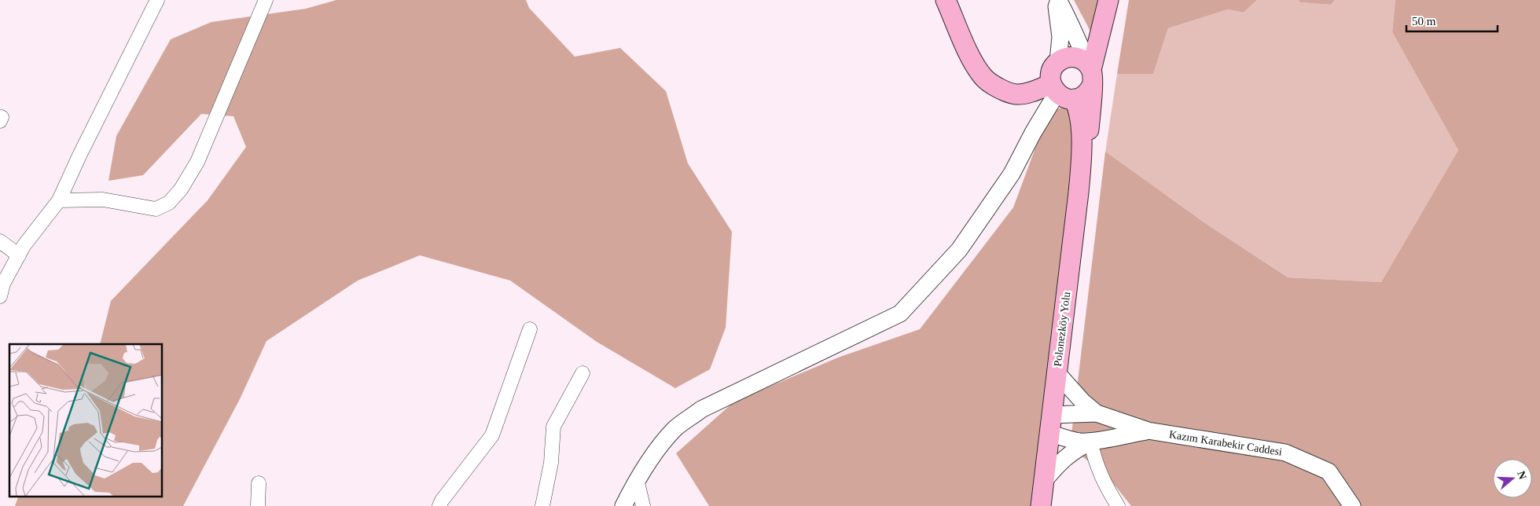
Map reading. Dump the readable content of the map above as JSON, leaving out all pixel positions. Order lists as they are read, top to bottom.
{
  "streets": {
    "main road": ["Polonezköy Yolu"],
    "street": ["Kazım Karabekir Caddesi"]
  },
  "scale_bar": "50 m",
  "north": "right"
}
